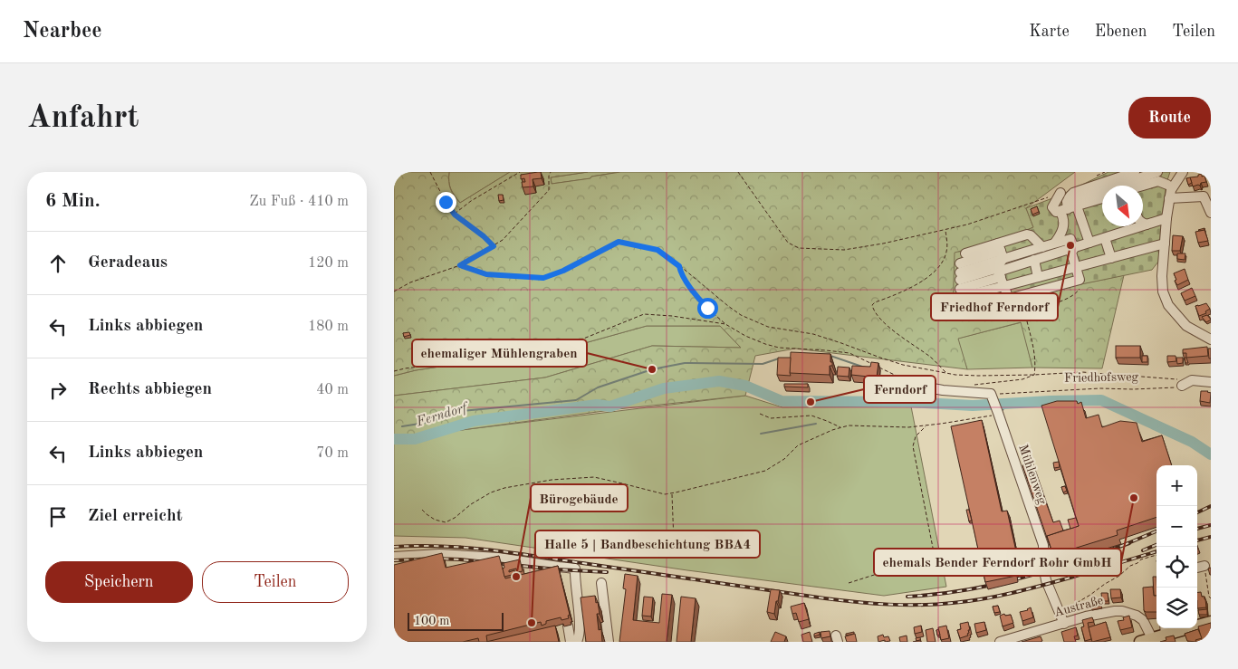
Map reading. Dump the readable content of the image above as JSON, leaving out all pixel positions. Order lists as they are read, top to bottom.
{
  "streets": {
    "street": ["Mühlenweg", "Austraße"],
    "path": ["Friedhofsweg"]
  },
  "crossings": [
    ["Friedhofsweg", "Mühlenweg"],
    ["Mühlenweg", "Austraße"]
  ],
  "water": ["Ferndorf"],
  "places": [
    "Friedhof Ferndorf",
    "ehemaliger Mühlengraben",
    "Ferndorf",
    "ehemals Bender Ferndorf Rohr GmbH",
    "Bürogebäude",
    "Halle 5 | Bandbeschichtung BBA4"
  ],
  "scale_bar": "100 m",
  "north": "bottom right",
  "page": {
    "header": "Nearbee",
    "nav": ["Karte", "Ebenen", "Teilen"],
    "buttons": [
      "Route",
      ["Speichern", "Teilen"]
    ],
    "title": "Anfahrt",
    "heading": ["6 Min.", "Zu Fuß · 410 m"],
    "list": [
      ["Geradeaus", "120 m"],
      ["Links abbiegen", "180 m"],
      ["Rechts abbiegen", "40 m"],
      ["Links abbiegen", "70 m"],
      "Ziel erreicht"
    ],
    "map_buttons": ["+", "−"],
    "scale": "100 m"
  }
}
